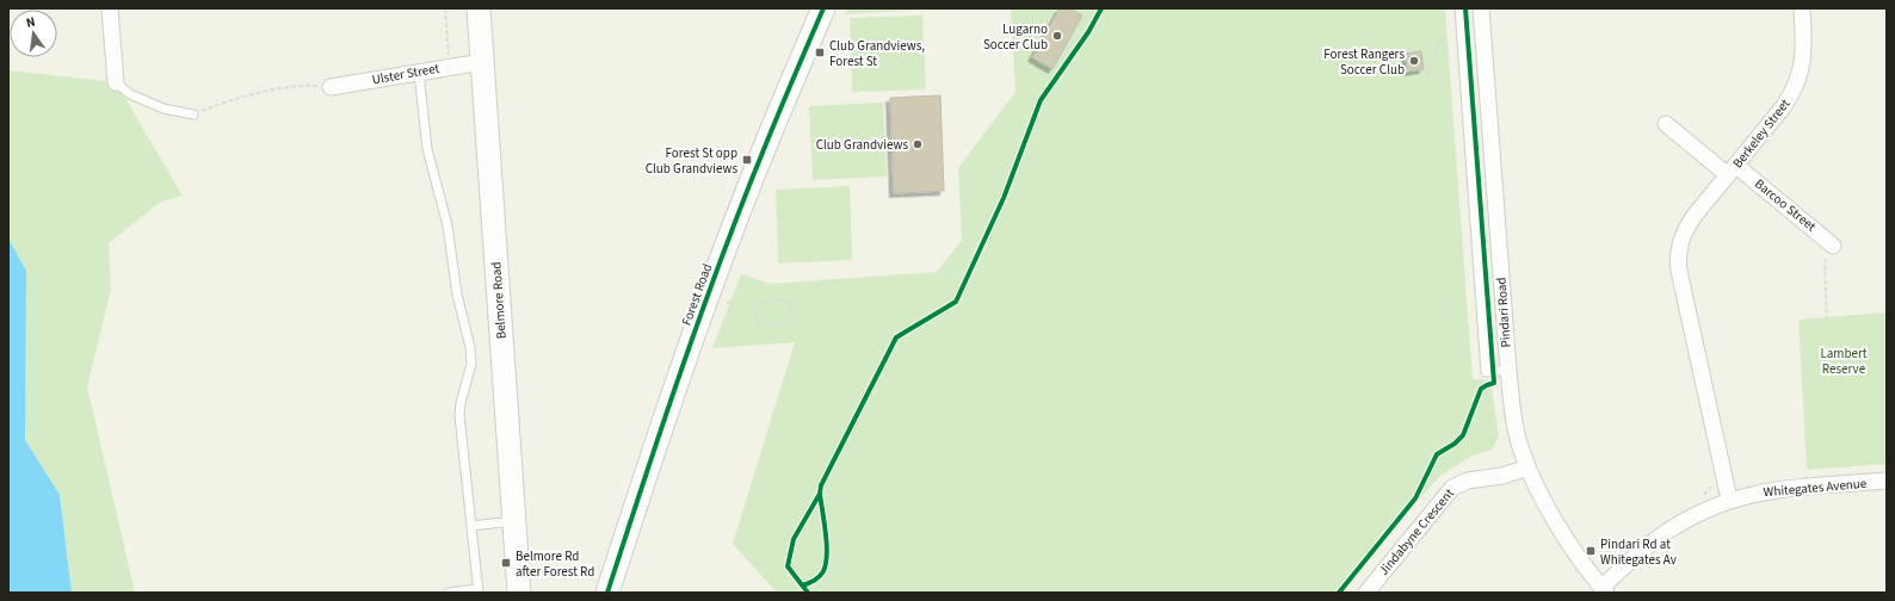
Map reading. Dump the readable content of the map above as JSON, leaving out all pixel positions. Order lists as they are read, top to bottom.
{
  "streets": {
    "street": [
      "Ulster Street",
      "Berkeley Street",
      "Barcoo Street",
      "Forest Road",
      "Belmore Road",
      "Pindari Road",
      "Whitegates Avenue",
      "Jindabyne Crescent"
    ]
  },
  "crossings": [
    ["Ulster Street", "Belmore Road"],
    ["Berkeley Street", "Barcoo Street"],
    ["Berkeley Street", "Whitegates Avenue"],
    ["Pindari Road", "Whitegates Avenue"],
    ["Pindari Road", "Jindabyne Crescent"]
  ],
  "parks": ["Lambert Reserve"],
  "places": {
    "other": ["Lugarno Soccer Club", "Forest Rangers Soccer Club", "Club Grandviews"],
    "transit": [
      "Club Grandviews, Forest St",
      "Forest St opp Club Grandviews",
      "Pindari Rd at Whitegates Av",
      "Belmore Rd after Forest Rd"
    ]
  },
  "north": "top"
}
